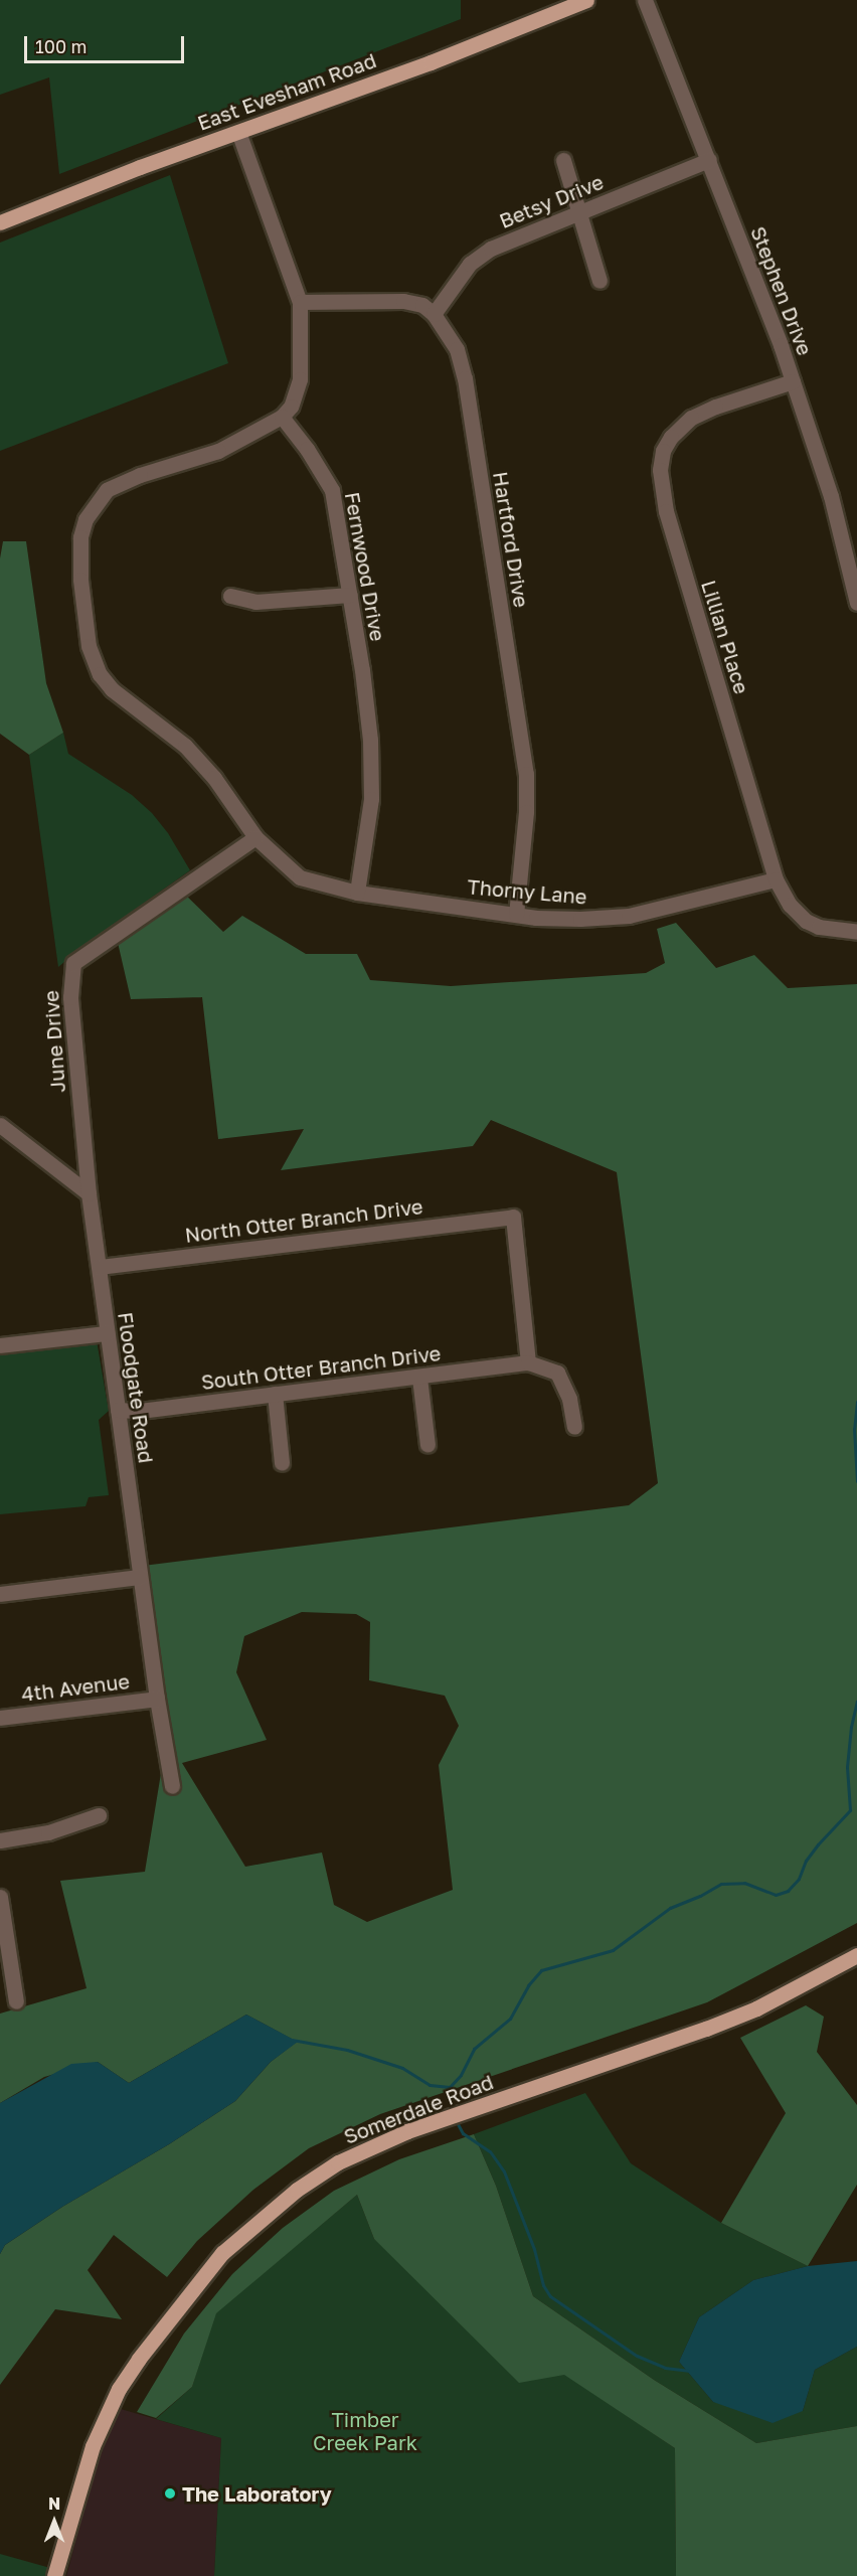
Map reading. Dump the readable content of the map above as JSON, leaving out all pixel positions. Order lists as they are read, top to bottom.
{
  "streets": {
    "main road": ["East Evesham Road", "Somerdale Road"],
    "street": [
      "Betsy Drive",
      "Stephen Drive",
      "Hartford Drive",
      "Fernwood Drive",
      "Lillian Place",
      "Thorny Lane",
      "June Drive",
      "North Otter Branch Drive",
      "South Otter Branch Drive",
      "Floodgate Road",
      "4th Avenue"
    ]
  },
  "crossings": [
    ["Betsy Drive", "Stephen Drive"],
    ["Betsy Drive", "Hartford Drive"],
    ["Stephen Drive", "Lillian Place"],
    ["Hartford Drive", "Thorny Lane"],
    ["Fernwood Drive", "Thorny Lane"],
    ["Lillian Place", "Thorny Lane"],
    ["Thorny Lane", "June Drive"],
    ["June Drive", "Floodgate Road"],
    ["North Otter Branch Drive", "South Otter Branch Drive"],
    ["North Otter Branch Drive", "Floodgate Road"],
    ["South Otter Branch Drive", "Floodgate Road"],
    ["Floodgate Road", "4th Avenue"]
  ],
  "parks": ["Timber Creek Park"],
  "places": ["The Laboratory"],
  "scale_bar": "100 m",
  "north": "top"
}
